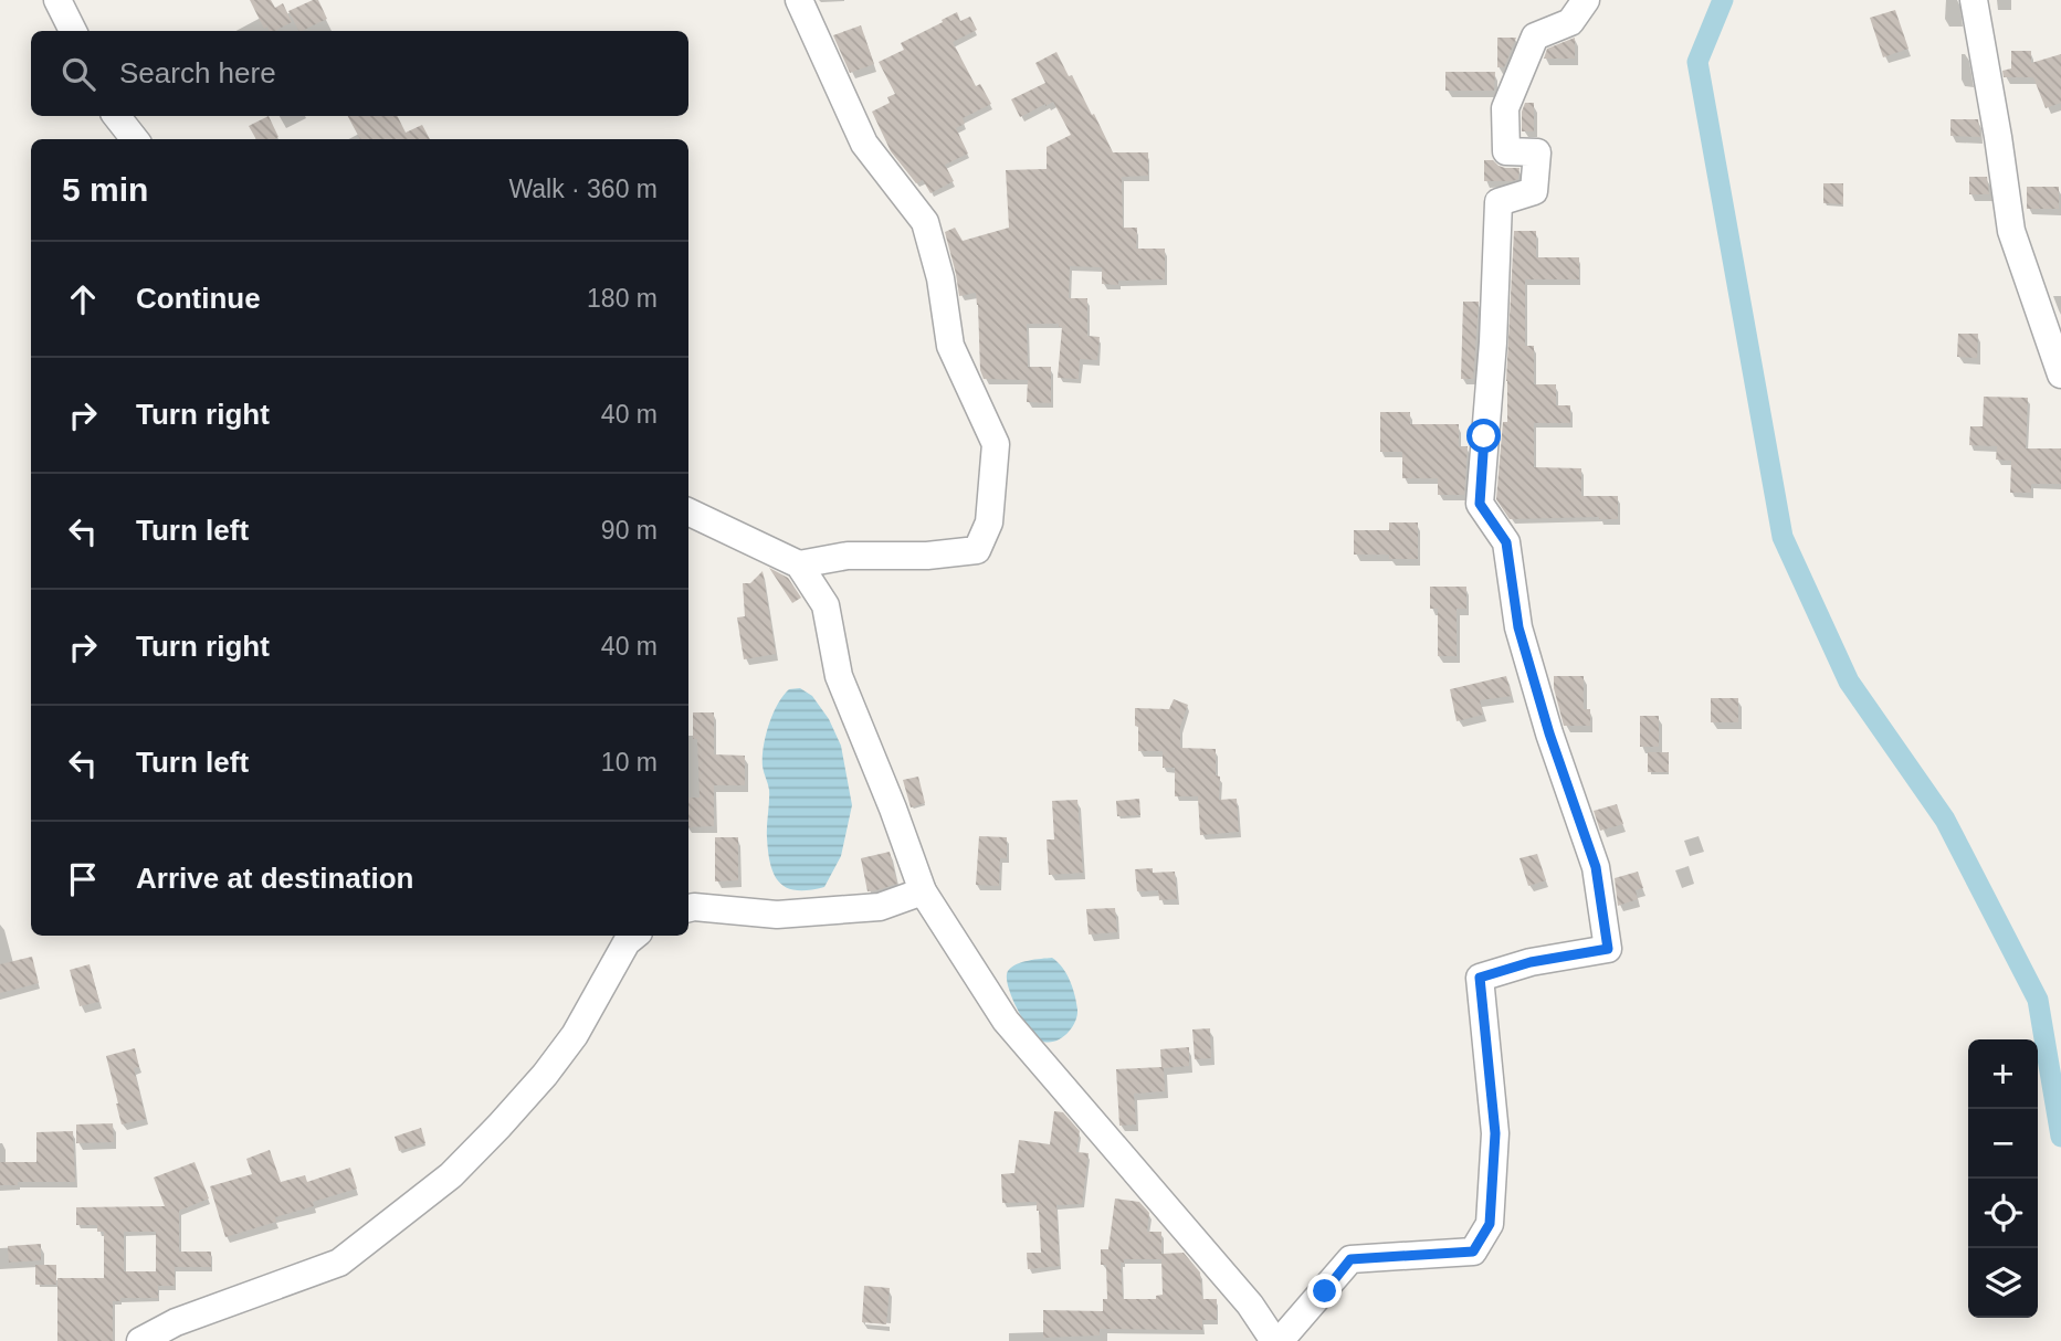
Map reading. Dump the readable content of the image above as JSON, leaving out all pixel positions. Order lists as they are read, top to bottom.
{
  "page": {
    "search": "Search here",
    "heading": ["5 min", "Walk · 360 m"],
    "list": [
      ["Continue", "180 m"],
      ["Turn right", "40 m"],
      ["Turn left", "90 m"],
      ["Turn right", "40 m"],
      ["Turn left", "10 m"],
      "Arrive at destination"
    ],
    "map_buttons": ["+", "−"]
  }
}
